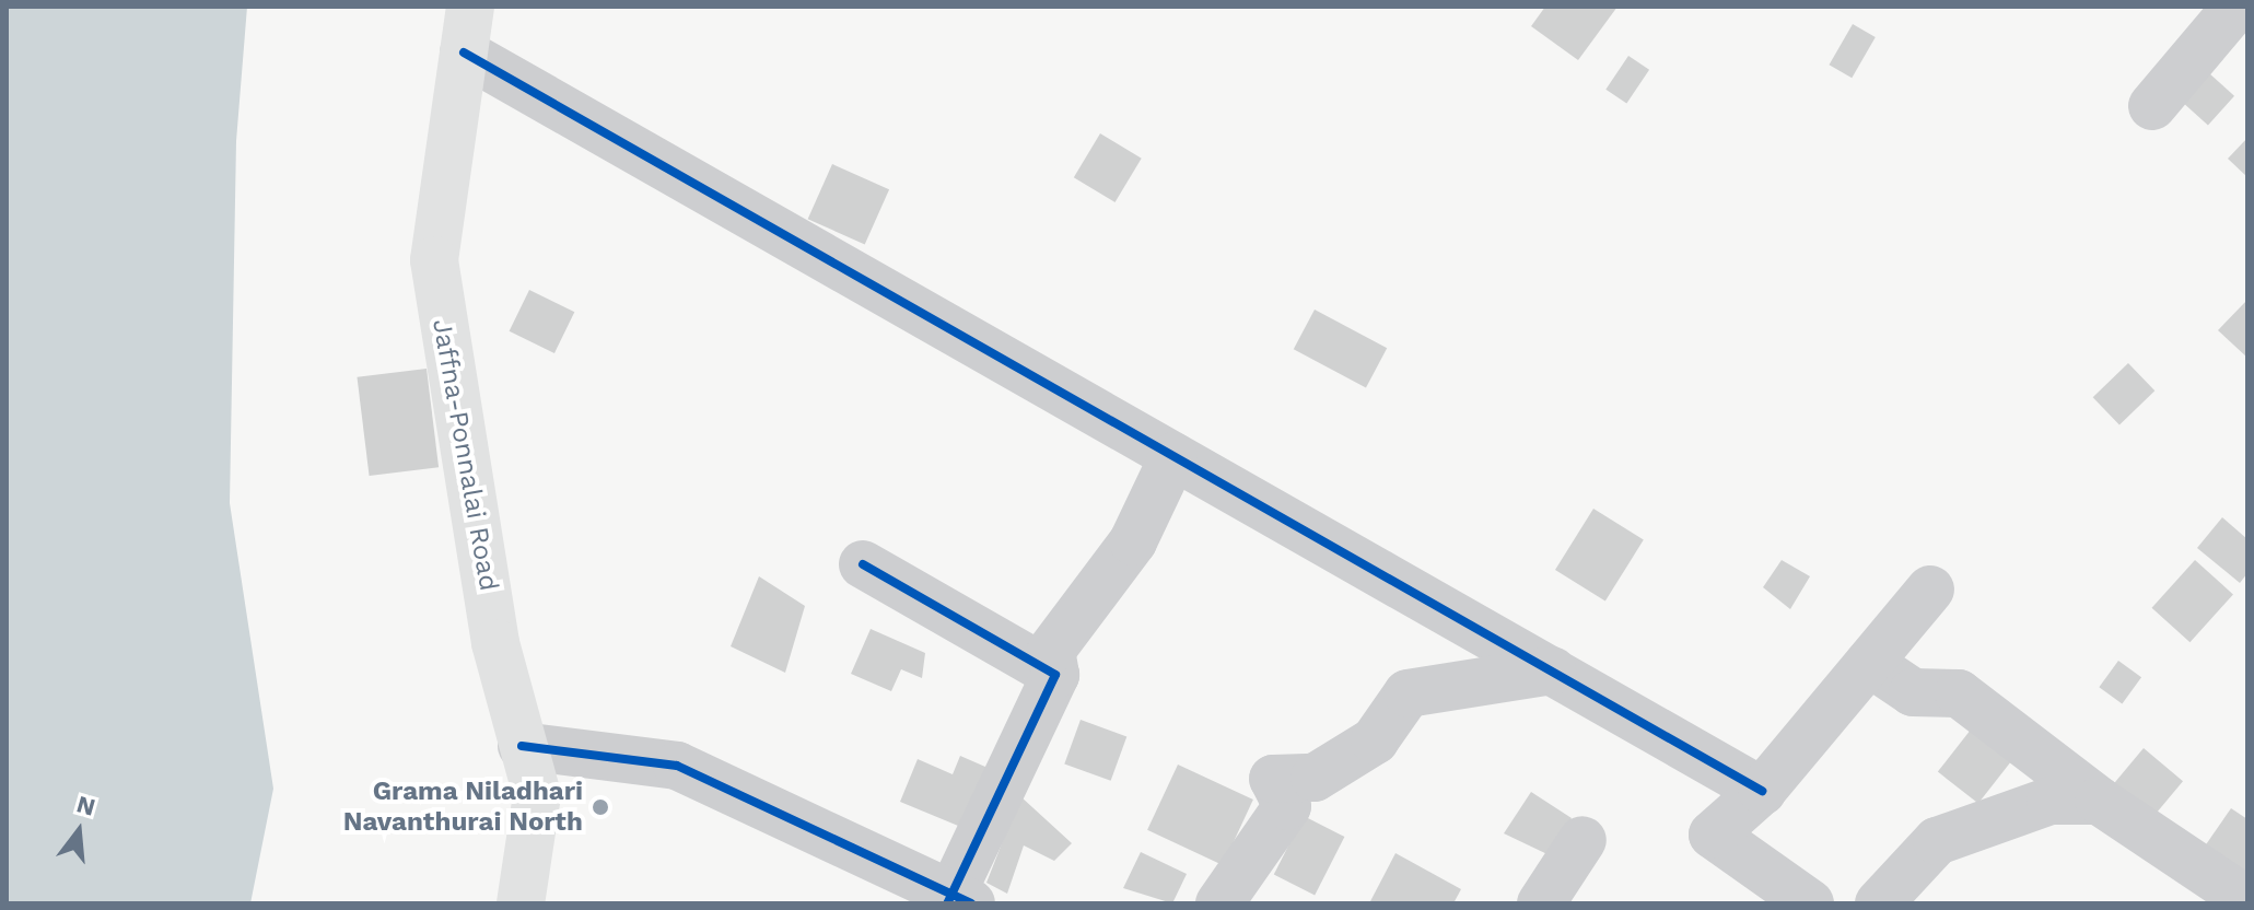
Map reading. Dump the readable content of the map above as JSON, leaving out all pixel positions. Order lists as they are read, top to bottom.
{
  "streets": {
    "main road": ["Jaffna-Ponnalai Road"]
  },
  "places": ["Grama Niladhari Navanthurai North"],
  "north": "top"
}
